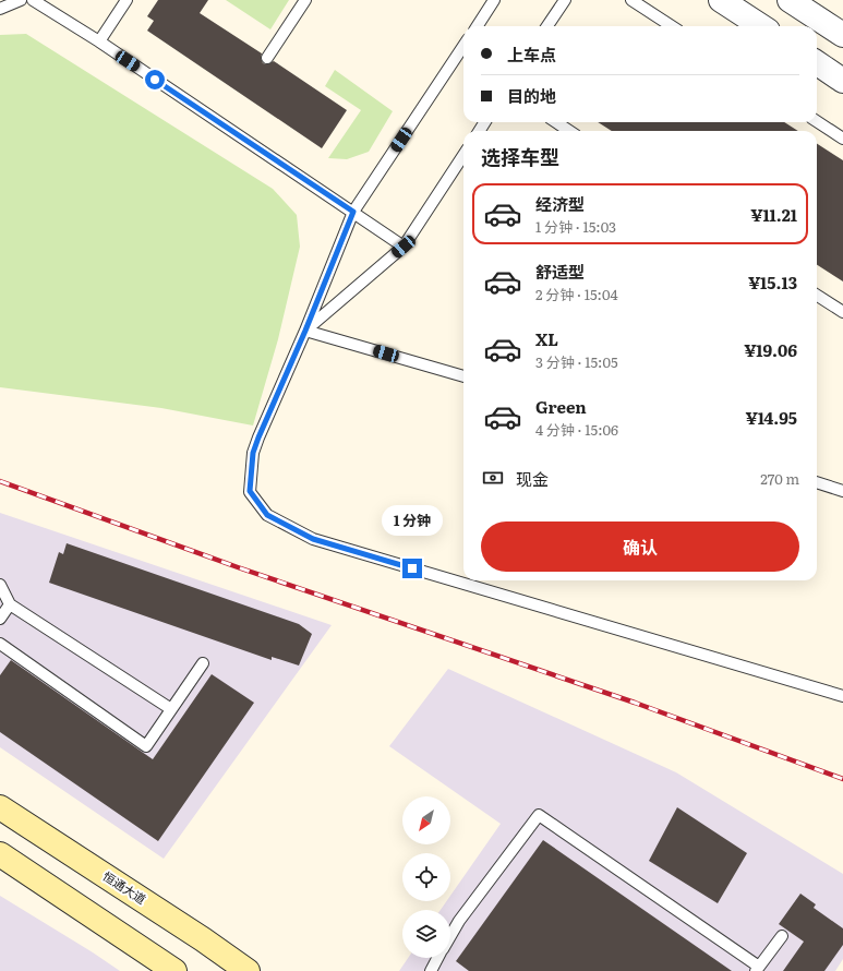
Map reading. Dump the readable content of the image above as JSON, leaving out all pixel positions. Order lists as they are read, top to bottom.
{
  "streets": {
    "main road": ["恒通大道"]
  },
  "north": "bottom left",
  "page": {
    "banner": ["上车点", "目的地"],
    "heading": "选择车型",
    "list": [
      {
        "name": "经济型",
        "note": "1 分钟 · 15:03",
        "value": "¥11.21"
      },
      {
        "name": "舒适型",
        "note": "2 分钟 · 15:04",
        "value": "¥15.13"
      },
      {
        "name": "XL",
        "note": "3 分钟 · 15:05",
        "value": "¥19.06"
      },
      {
        "name": "Green",
        "note": "4 分钟 · 15:06",
        "value": "¥14.95"
      }
    ],
    "pay": ["现金", "270 m"],
    "bubble": "1 分钟",
    "buttons": "确认"
  }
}
